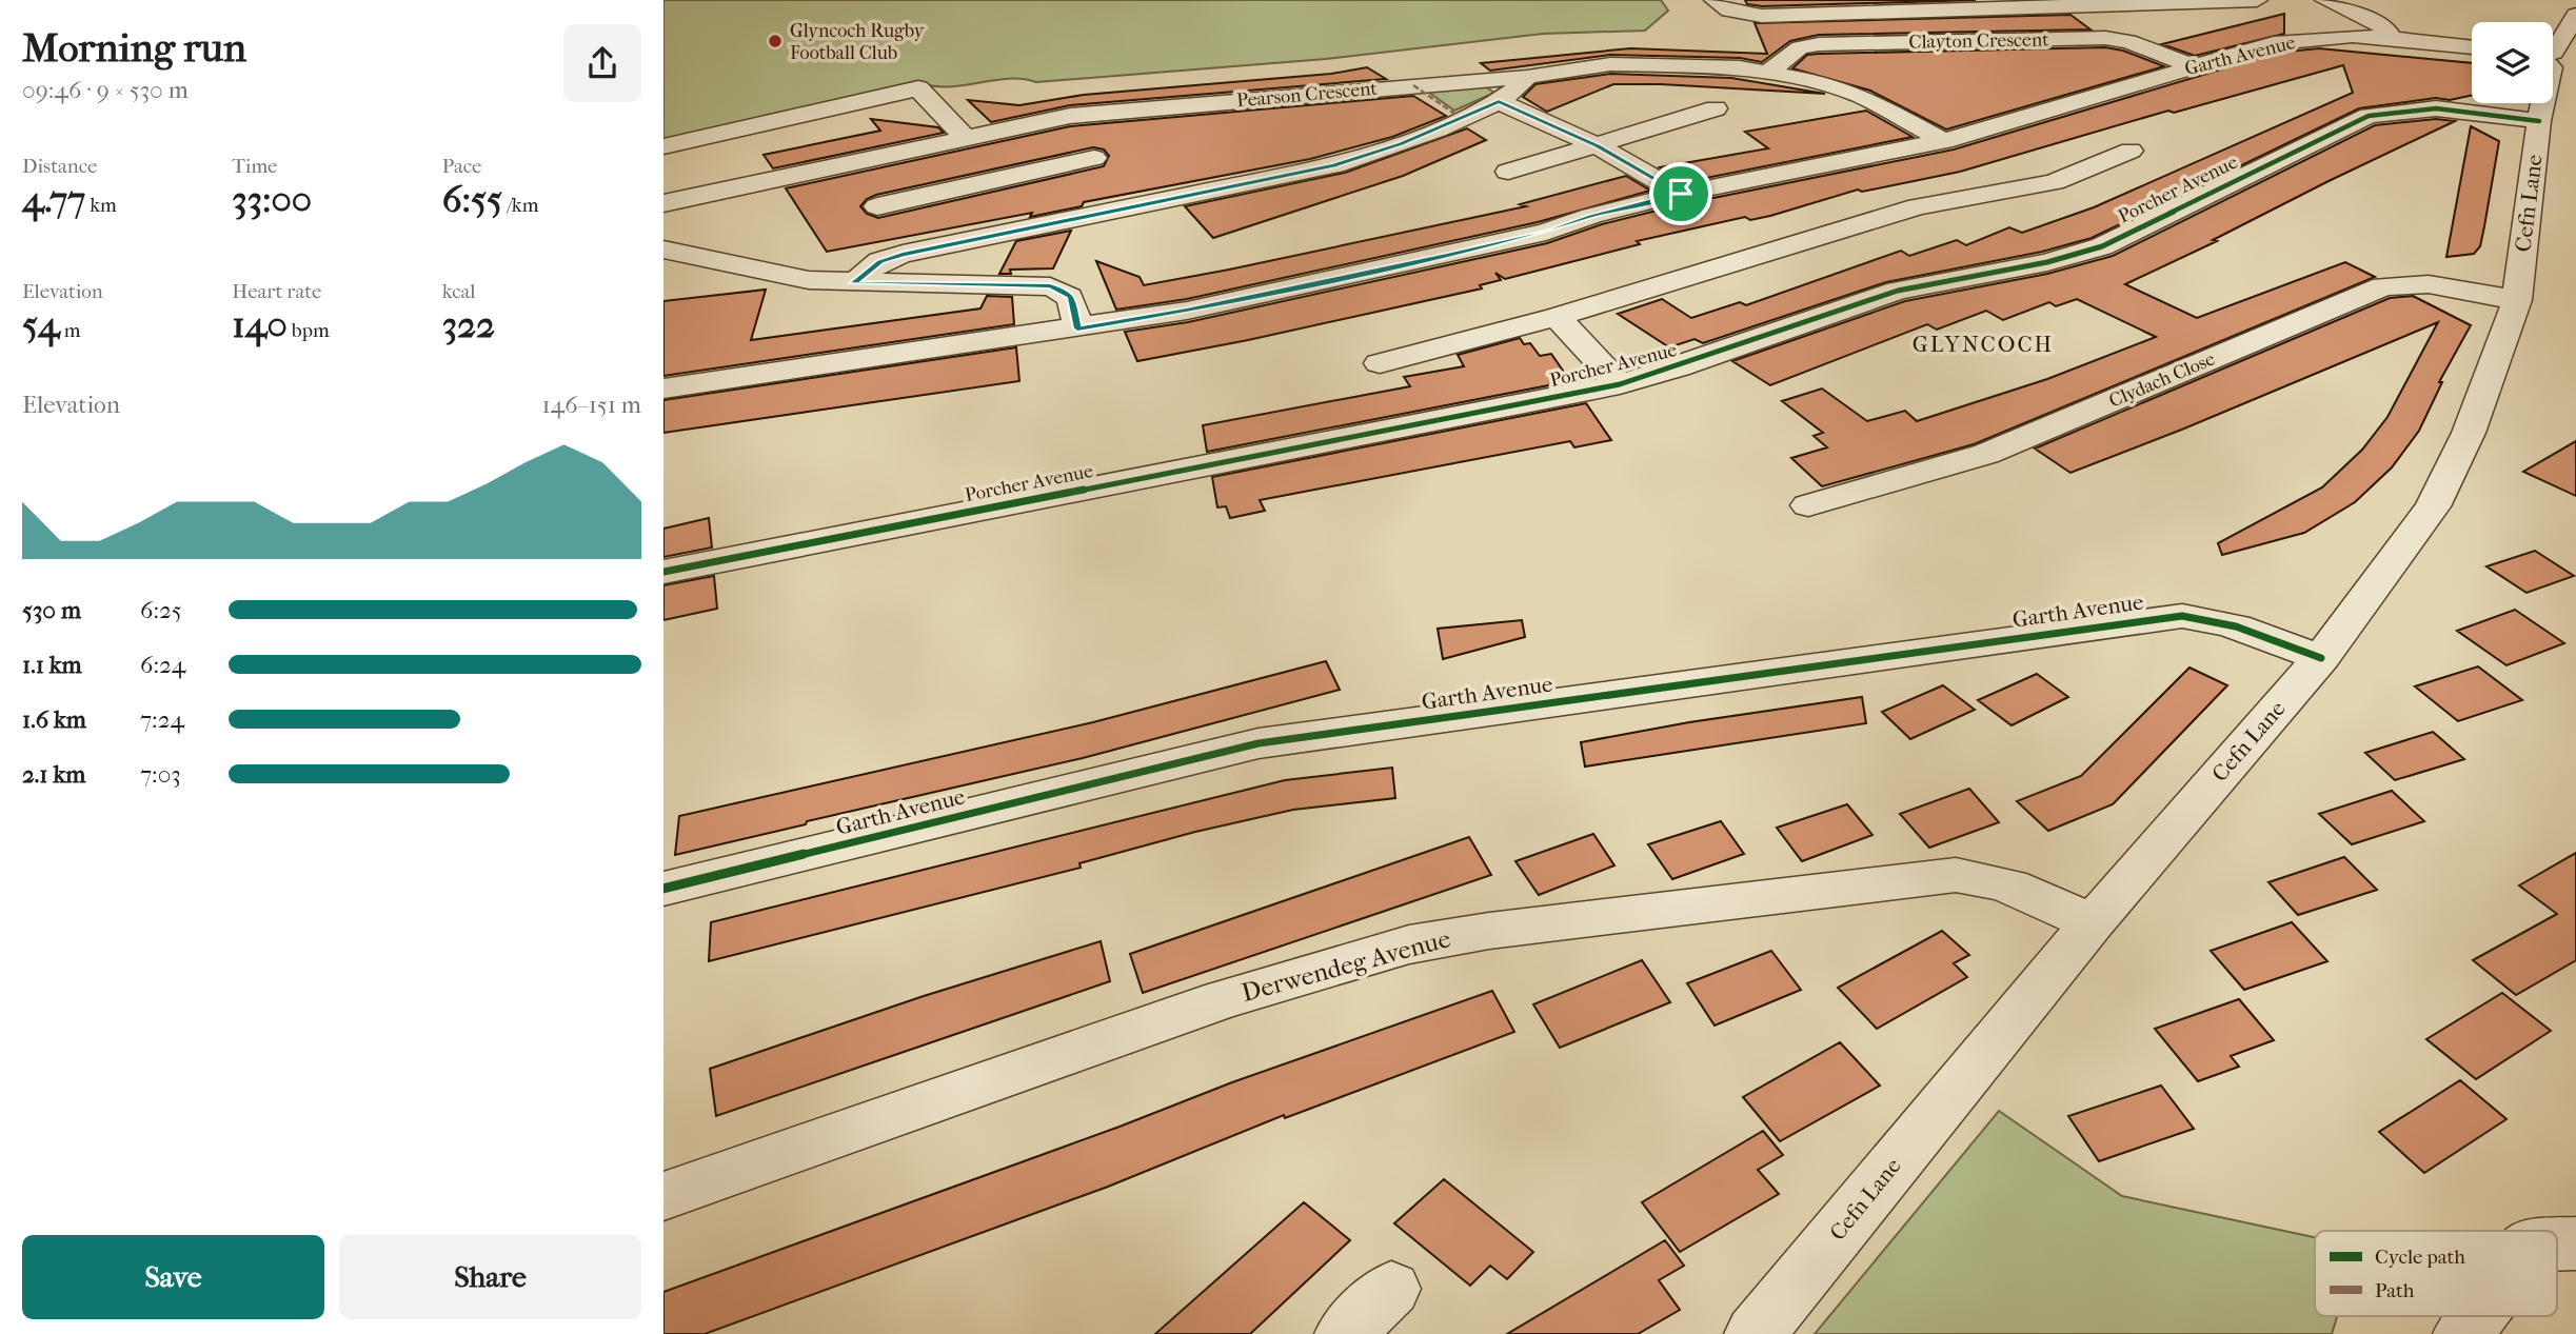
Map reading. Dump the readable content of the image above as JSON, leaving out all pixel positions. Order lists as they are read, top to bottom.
{
  "streets": {
    "street": [
      "Clayton Crescent",
      "Garth Avenue",
      "Pearson Crescent",
      "Porcher Avenue",
      "Cefn Lane",
      "Clydach Close",
      "Derwendeg Avenue"
    ]
  },
  "crossings": [
    ["Clayton Crescent", "Garth Avenue"],
    ["Clayton Crescent", "Pearson Crescent"],
    ["Garth Avenue", "Pearson Crescent"],
    ["Garth Avenue", "Cefn Lane"],
    ["Porcher Avenue", "Cefn Lane"],
    ["Cefn Lane", "Clydach Close"],
    ["Cefn Lane", "Derwendeg Avenue"]
  ],
  "districts": ["GLYNCOCH"],
  "places": ["Glyncoch Rugby Football Club"],
  "legend": ["Cycle path", "Path"],
  "page": {
    "heading": ["Morning run", "09:46 · 9 × 530 m"],
    "stats": [
      ["Distance", "4.77 km"],
      ["Time", "33:00"],
      ["Pace", "6:55 /km"],
      ["Elevation", "54 m"],
      ["Heart rate", "140 bpm"],
      ["kcal", "322"]
    ],
    "chart": ["Elevation", "146–151 m"],
    "list": [
      {
        "name": "530 m",
        "note": "6:25"
      },
      {
        "name": "1.1 km",
        "note": "6:24"
      },
      {
        "name": "1.6 km",
        "note": "7:24"
      },
      {
        "name": "2.1 km",
        "note": "7:03"
      }
    ],
    "buttons": ["Save", "Share"]
  }
}
